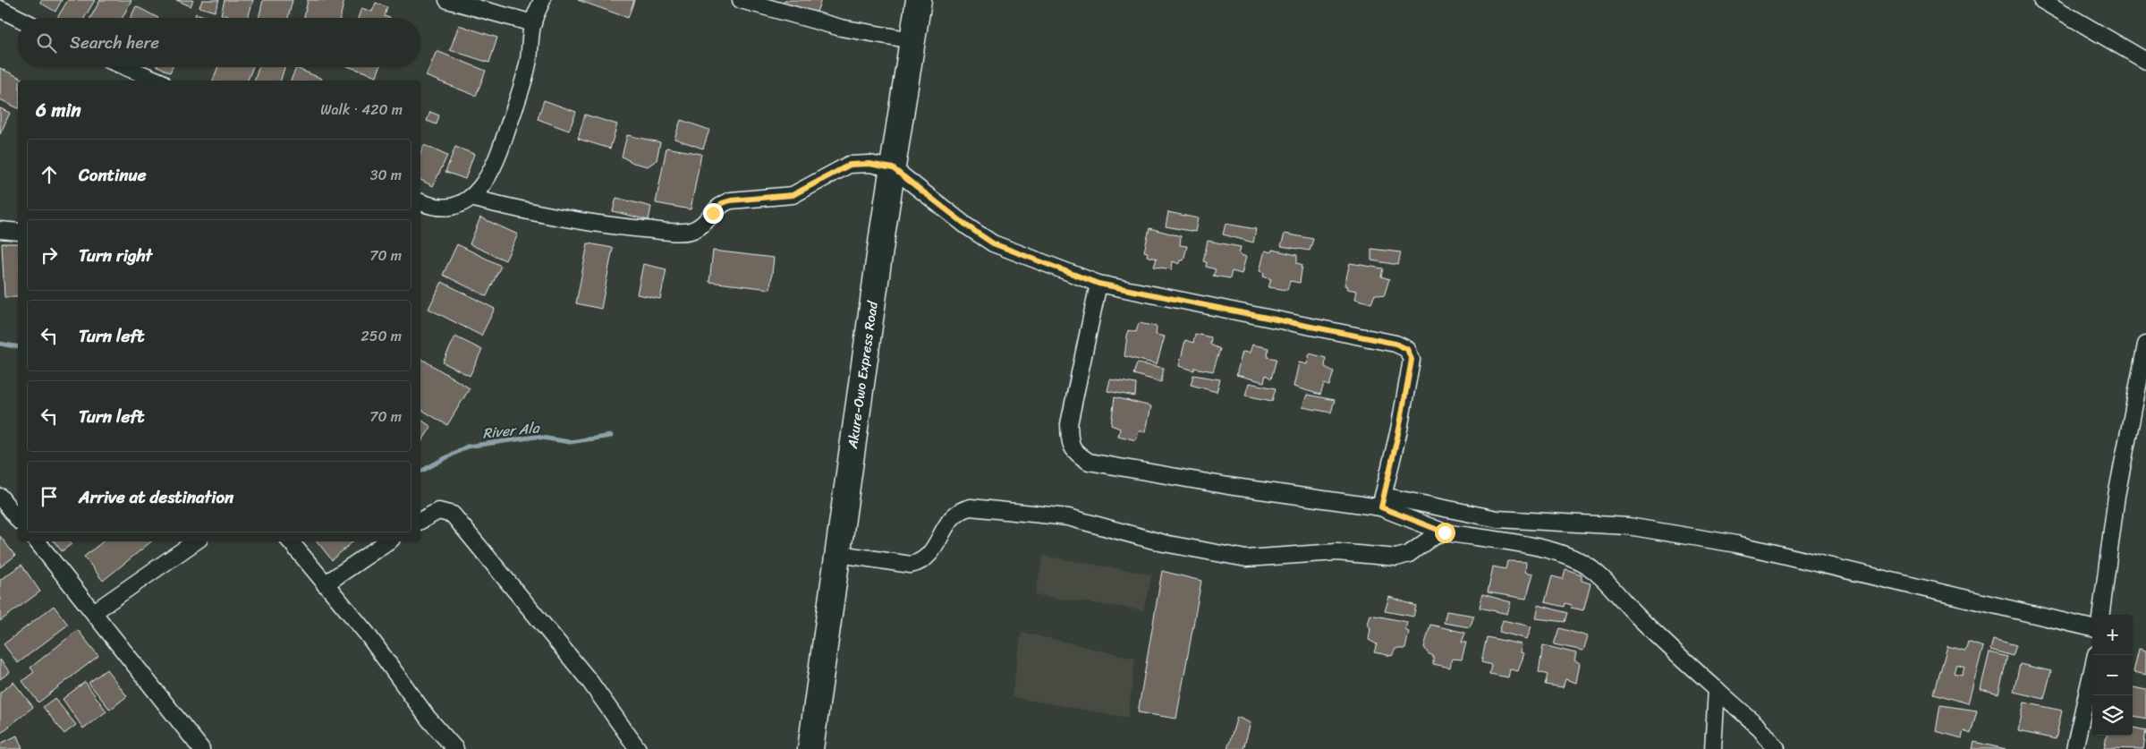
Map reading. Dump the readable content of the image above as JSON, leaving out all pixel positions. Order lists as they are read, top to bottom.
{
  "streets": {
    "highway": ["Akure-Owo Express Road"]
  },
  "water": ["River Ala"],
  "page": {
    "search": "Search here",
    "heading": ["6 min", "Walk · 420 m"],
    "list": [
      ["Continue", "30 m"],
      ["Turn right", "70 m"],
      ["Turn left", "250 m"],
      ["Turn left", "70 m"],
      "Arrive at destination"
    ],
    "map_buttons": ["+", "−"]
  }
}
